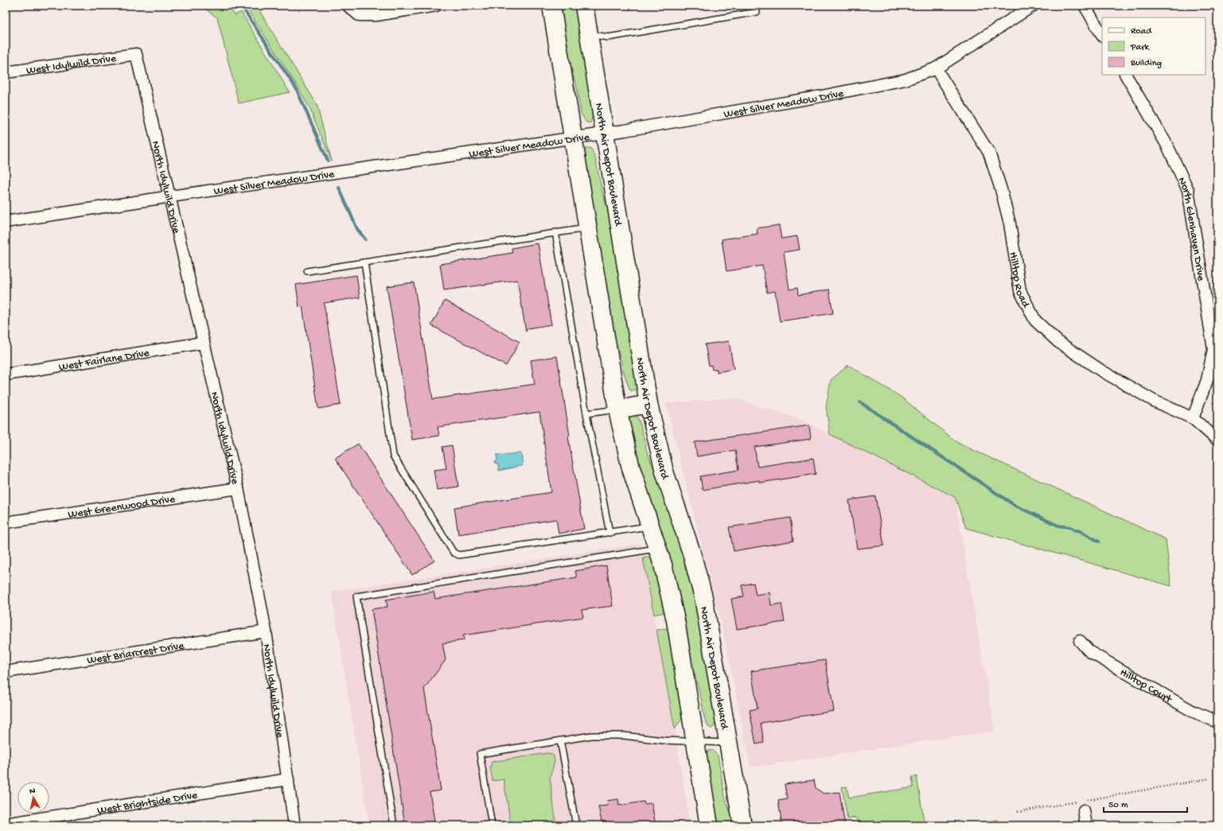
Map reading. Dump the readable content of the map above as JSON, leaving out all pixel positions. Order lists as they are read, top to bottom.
{
  "streets": {
    "main road": ["North Air Depot Boulevard"],
    "street": [
      "West Idylwild Drive",
      "West Silver Meadow Drive",
      "North Idylwild Drive",
      "North Glenhaven Drive",
      "Hilltop Road",
      "West Fairlane Drive",
      "West Greenwood Drive",
      "West Briarcrest Drive",
      "Hilltop Court",
      "West Brightside Drive"
    ]
  },
  "crossings": [
    ["West Idylwild Drive", "North Idylwild Drive"],
    ["West Silver Meadow Drive", "North Air Depot Boulevard"],
    ["West Silver Meadow Drive", "North Idylwild Drive"],
    ["West Silver Meadow Drive", "Hilltop Road"],
    ["North Idylwild Drive", "West Fairlane Drive"],
    ["North Idylwild Drive", "West Greenwood Drive"],
    ["North Idylwild Drive", "West Briarcrest Drive"],
    ["North Idylwild Drive", "West Brightside Drive"],
    ["North Glenhaven Drive", "Hilltop Road"]
  ],
  "legend": ["Road", "Park", "Building"],
  "scale_bar": "50 m",
  "north": "top"
}
